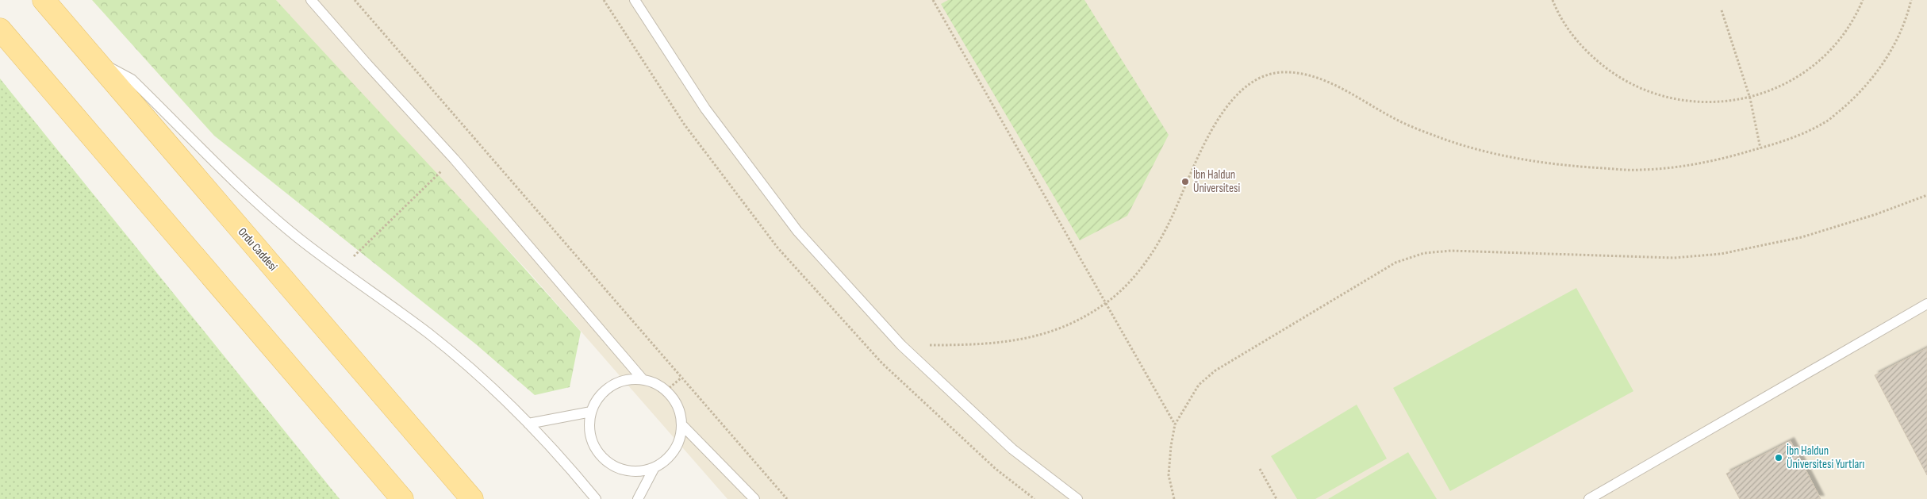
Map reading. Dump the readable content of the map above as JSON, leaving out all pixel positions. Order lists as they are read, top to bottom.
{
  "streets": {
    "main road": ["Ordu Caddesi"]
  },
  "places": ["İbn Haldun Üniversitesi", "İbn Haldun Üniversitesi Yurtları"]
}
